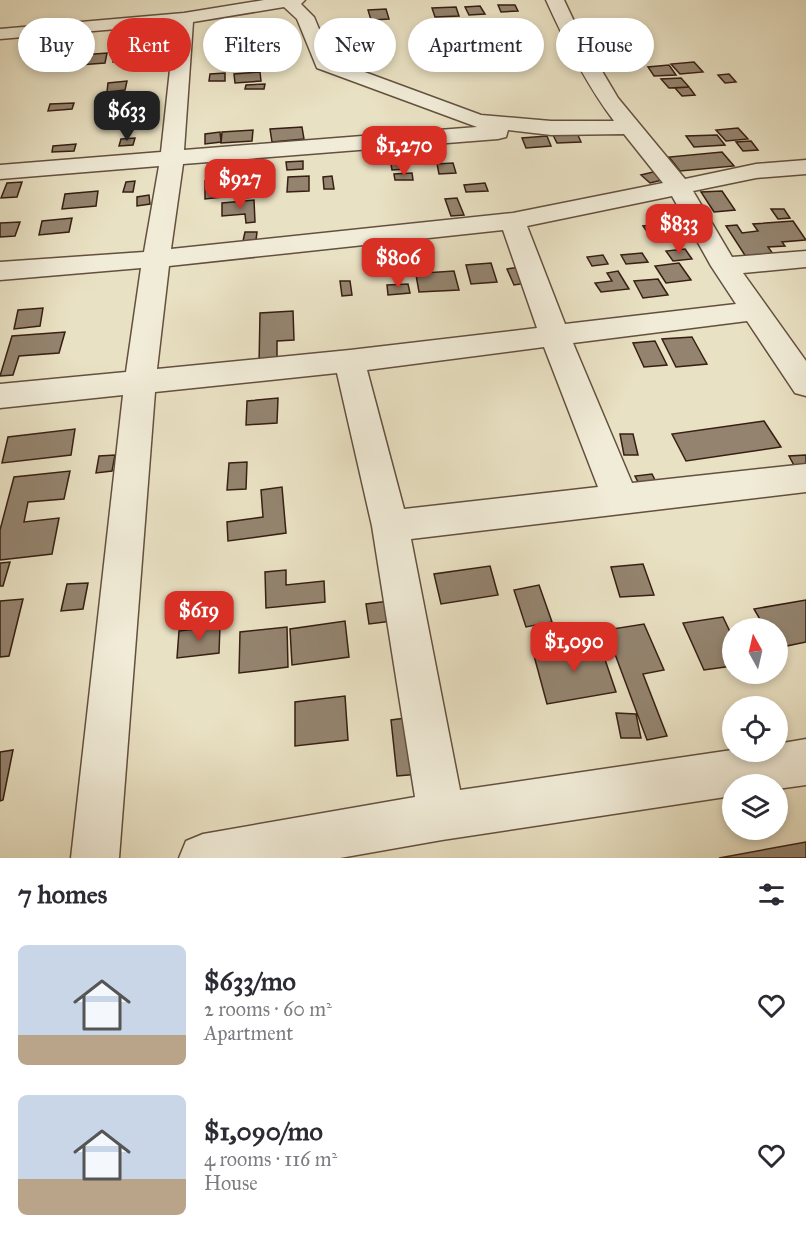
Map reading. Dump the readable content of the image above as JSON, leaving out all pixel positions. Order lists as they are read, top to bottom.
{
  "north": "top",
  "page": {
    "chip": [
      "Buy",
      "Rent",
      "Filters",
      "New",
      "Apartment",
      "House"
    ],
    "price": [
      "$633",
      "$1,270",
      "$927",
      "$833",
      "$806",
      "$619",
      "$1,090"
    ],
    "heading": "7 homes",
    "list": [
      {
        "name": "$633/mo",
        "note": "2 rooms · 60 m² · Apartment"
      },
      {
        "name": "$1,090/mo",
        "note": "4 rooms · 116 m² · House"
      }
    ]
  }
}
